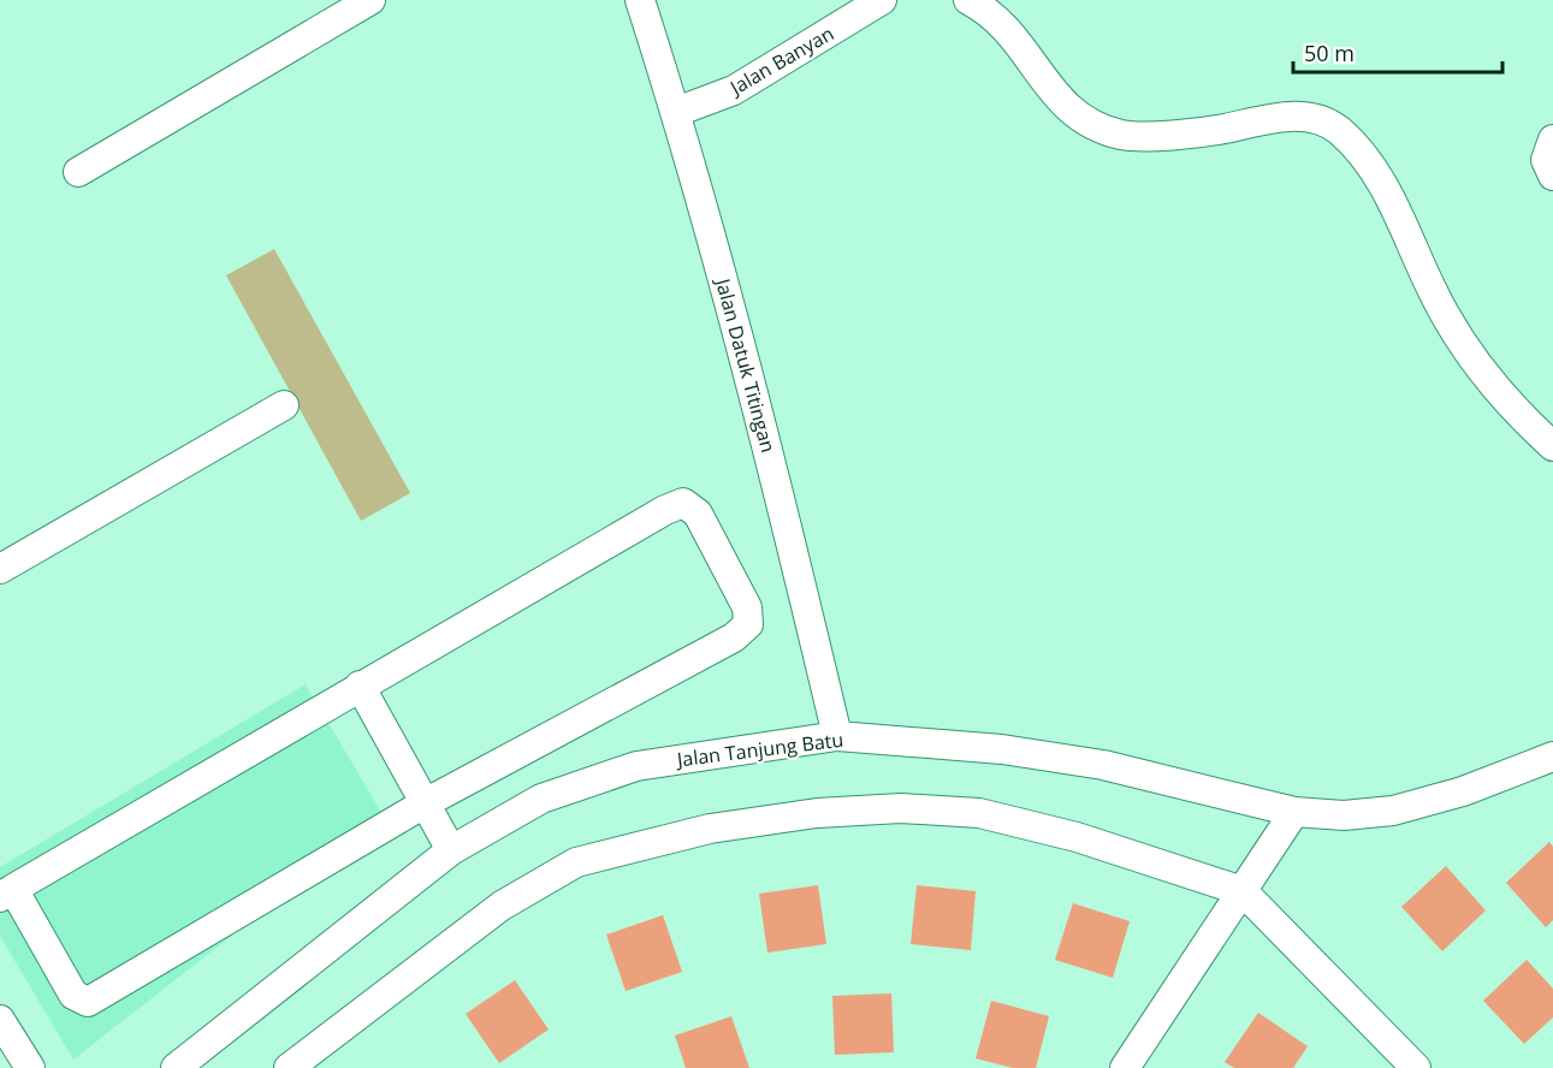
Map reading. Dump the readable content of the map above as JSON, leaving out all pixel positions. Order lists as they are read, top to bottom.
{
  "streets": {
    "street": ["Jalan Banyan", "Jalan Datuk Titingan", "Jalan Tanjung Batu"]
  },
  "crossings": [
    ["Jalan Banyan", "Jalan Datuk Titingan"],
    ["Jalan Datuk Titingan", "Jalan Tanjung Batu"]
  ],
  "scale_bar": "50 m"
}
